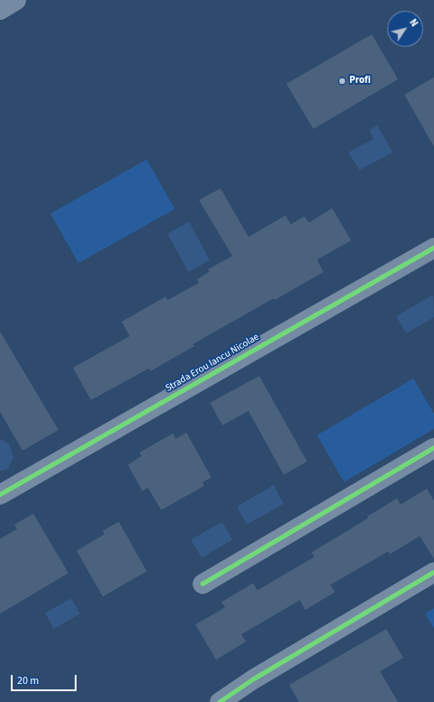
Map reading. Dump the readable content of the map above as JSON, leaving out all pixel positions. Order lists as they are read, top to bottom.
{
  "streets": {
    "street": ["Strada Erou Iancu Nicolae"]
  },
  "places": ["Profi"],
  "scale_bar": "20 m",
  "north": "top right"
}
